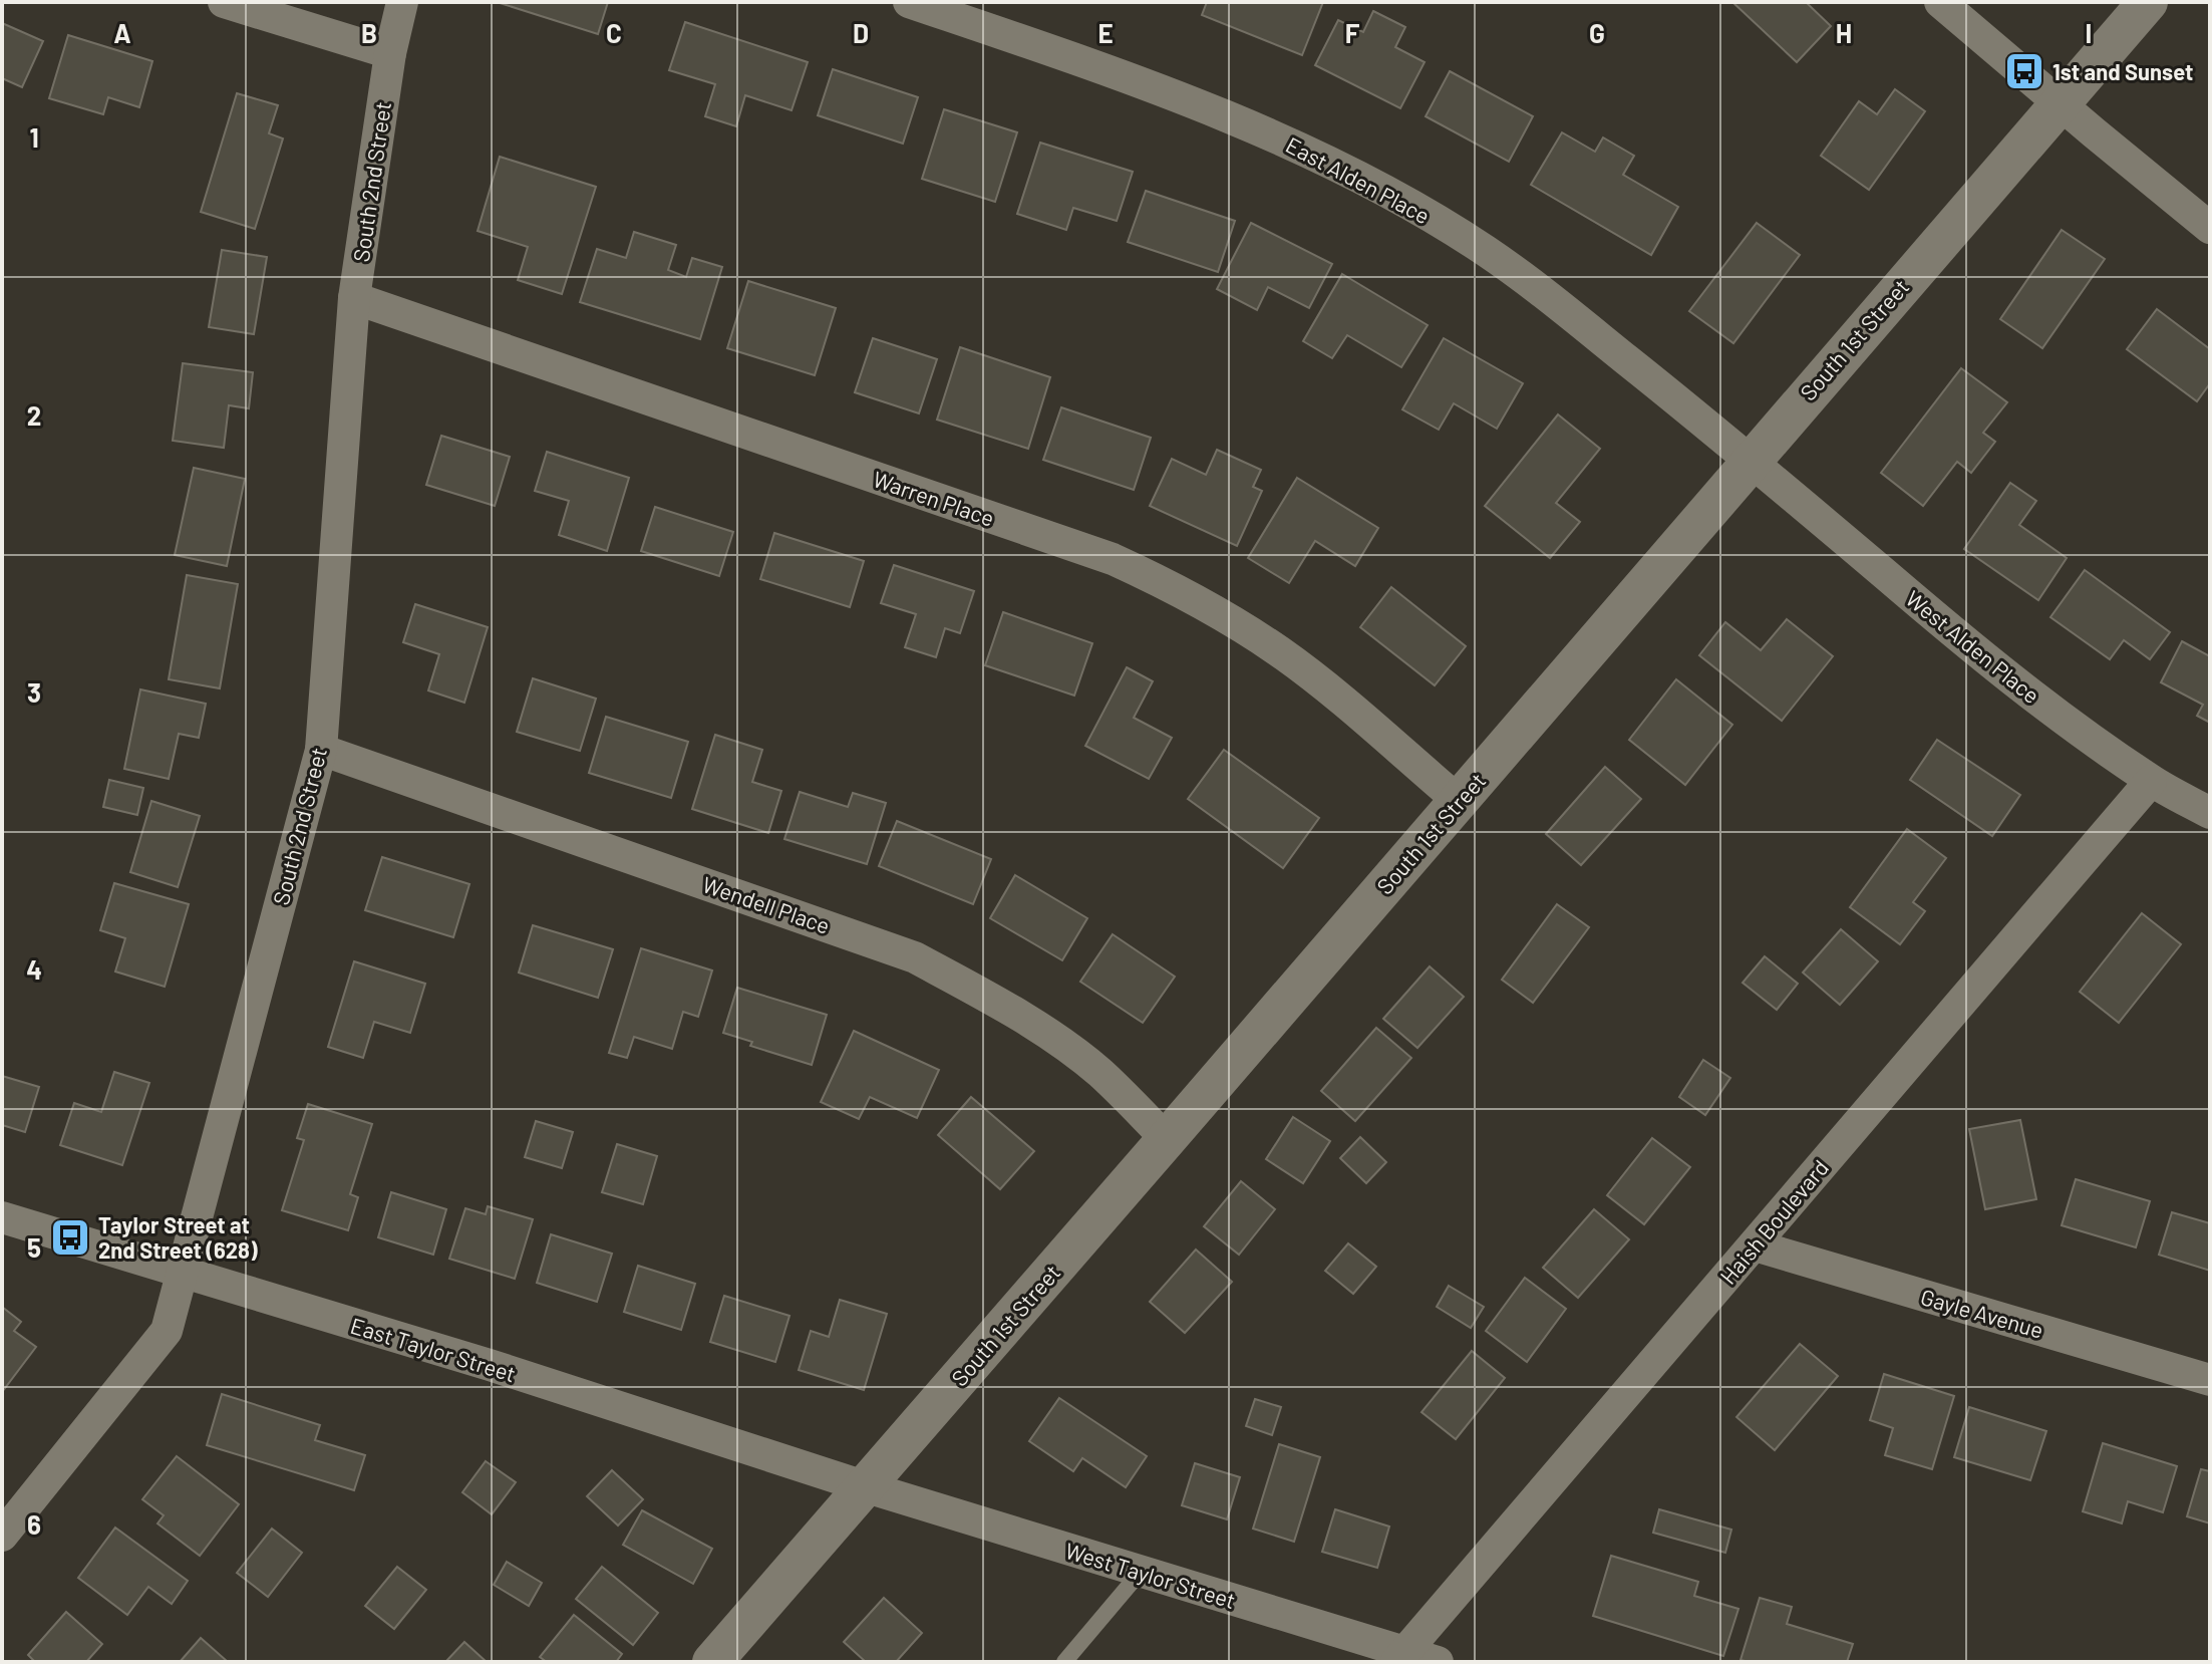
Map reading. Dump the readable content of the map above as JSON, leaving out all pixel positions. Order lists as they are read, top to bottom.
{
  "streets": {
    "street": [
      "East Alden Place",
      "South 2nd Street",
      "South 1st Street",
      "Warren Place",
      "West Alden Place",
      "Wendell Place",
      "Haish Boulevard",
      "Gayle Avenue",
      "East Taylor Street",
      "West Taylor Street"
    ]
  },
  "crossings": [
    ["East Alden Place", "South 1st Street"],
    ["East Alden Place", "West Alden Place"],
    ["South 2nd Street", "Warren Place"],
    ["South 2nd Street", "Wendell Place"],
    ["South 2nd Street", "East Taylor Street"],
    ["South 1st Street", "Warren Place"],
    ["South 1st Street", "West Alden Place"],
    ["South 1st Street", "Wendell Place"],
    ["South 1st Street", "East Taylor Street"],
    ["South 1st Street", "West Taylor Street"],
    ["West Alden Place", "Haish Boulevard"],
    ["Haish Boulevard", "Gayle Avenue"],
    ["Haish Boulevard", "West Taylor Street"],
    ["East Taylor Street", "West Taylor Street"]
  ],
  "places": {
    "bus stop": ["1st and Sunset", "Taylor Street at 2nd Street (628)"]
  },
  "grid": {
    "columns": [
      "A",
      "B",
      "C",
      "D",
      "E",
      "F",
      "G",
      "H",
      "I"
    ],
    "rows": [
      "1",
      "2",
      "3",
      "4",
      "5",
      "6"
    ]
  }
}
